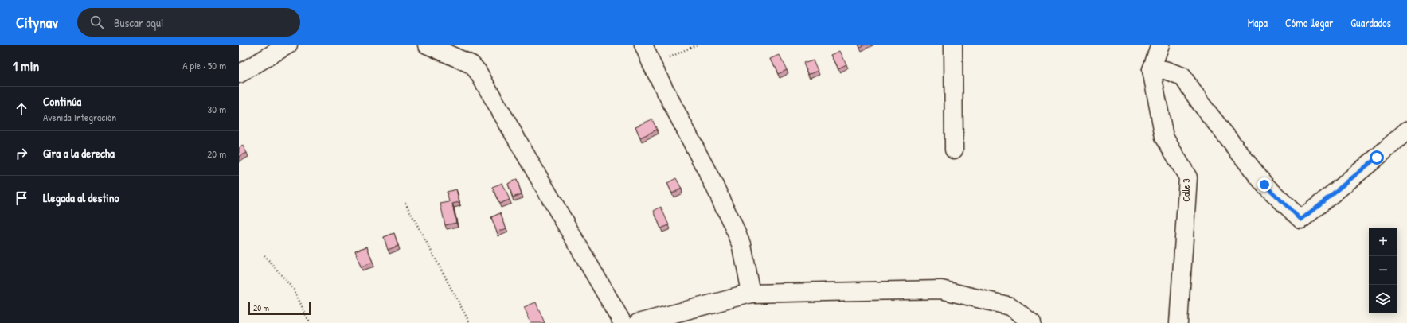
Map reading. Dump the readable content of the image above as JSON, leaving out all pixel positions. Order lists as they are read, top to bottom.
{
  "streets": {
    "street": ["Calle 3"]
  },
  "scale_bar": "20 m",
  "page": {
    "header": "Citynav",
    "search": "Buscar aquí",
    "nav": ["Mapa", "Cómo llegar", "Guardados"],
    "heading": ["1 min", "A pie · 50 m"],
    "list": [
      ["Continúa", "Avenida Integración", "30 m"],
      ["Gira a la derecha", "20 m"],
      "Llegada al destino"
    ],
    "map_buttons": ["+", "−"],
    "scale": "20 m"
  }
}
